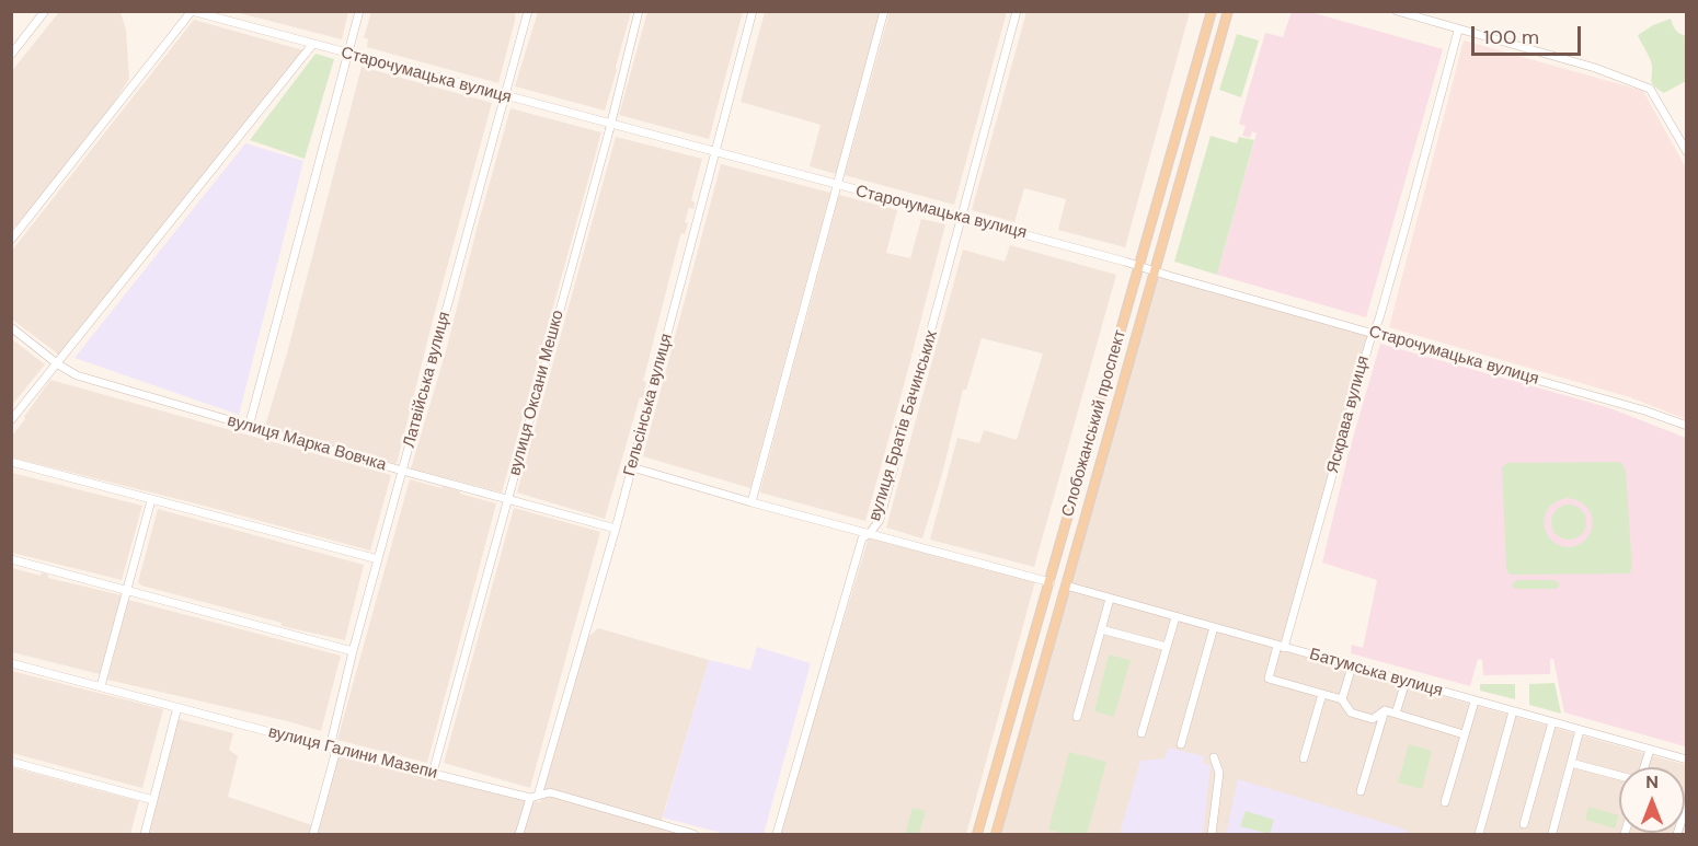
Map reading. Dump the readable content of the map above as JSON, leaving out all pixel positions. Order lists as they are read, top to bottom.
{
  "streets": {
    "main road": ["Слобожанський проспект"],
    "street": [
      "Старочумацька вулиця",
      "Латвійська вулиця",
      "вулиця Оксани Мешко",
      "Гельсінська вулиця",
      "Яскрава вулиця",
      "вулиця Братів Бачинських",
      "вулиця Марка Вовчка",
      "Батумська вулиця",
      "вулиця Галини Мазепи"
    ]
  },
  "crossings": [
    ["Старочумацька вулиця", "Латвійська вулиця"],
    ["Старочумацька вулиця", "вулиця Оксани Мешко"],
    ["Старочумацька вулиця", "Гельсінська вулиця"],
    ["Старочумацька вулиця", "Яскрава вулиця"],
    ["Старочумацька вулиця", "Слобожанський проспект"],
    ["Старочумацька вулиця", "вулиця Братів Бачинських"],
    ["Латвійська вулиця", "вулиця Марка Вовчка"],
    ["Латвійська вулиця", "вулиця Галини Мазепи"],
    ["вулиця Оксани Мешко", "вулиця Марка Вовчка"],
    ["вулиця Оксани Мешко", "вулиця Галини Мазепи"],
    ["Гельсінська вулиця", "вулиця Марка Вовчка"],
    ["Гельсінська вулиця", "вулиця Галини Мазепи"],
    ["Яскрава вулиця", "Батумська вулиця"],
    ["Слобожанський проспект", "Батумська вулиця"]
  ],
  "scale_bar": "100 m",
  "north": "top"
}
